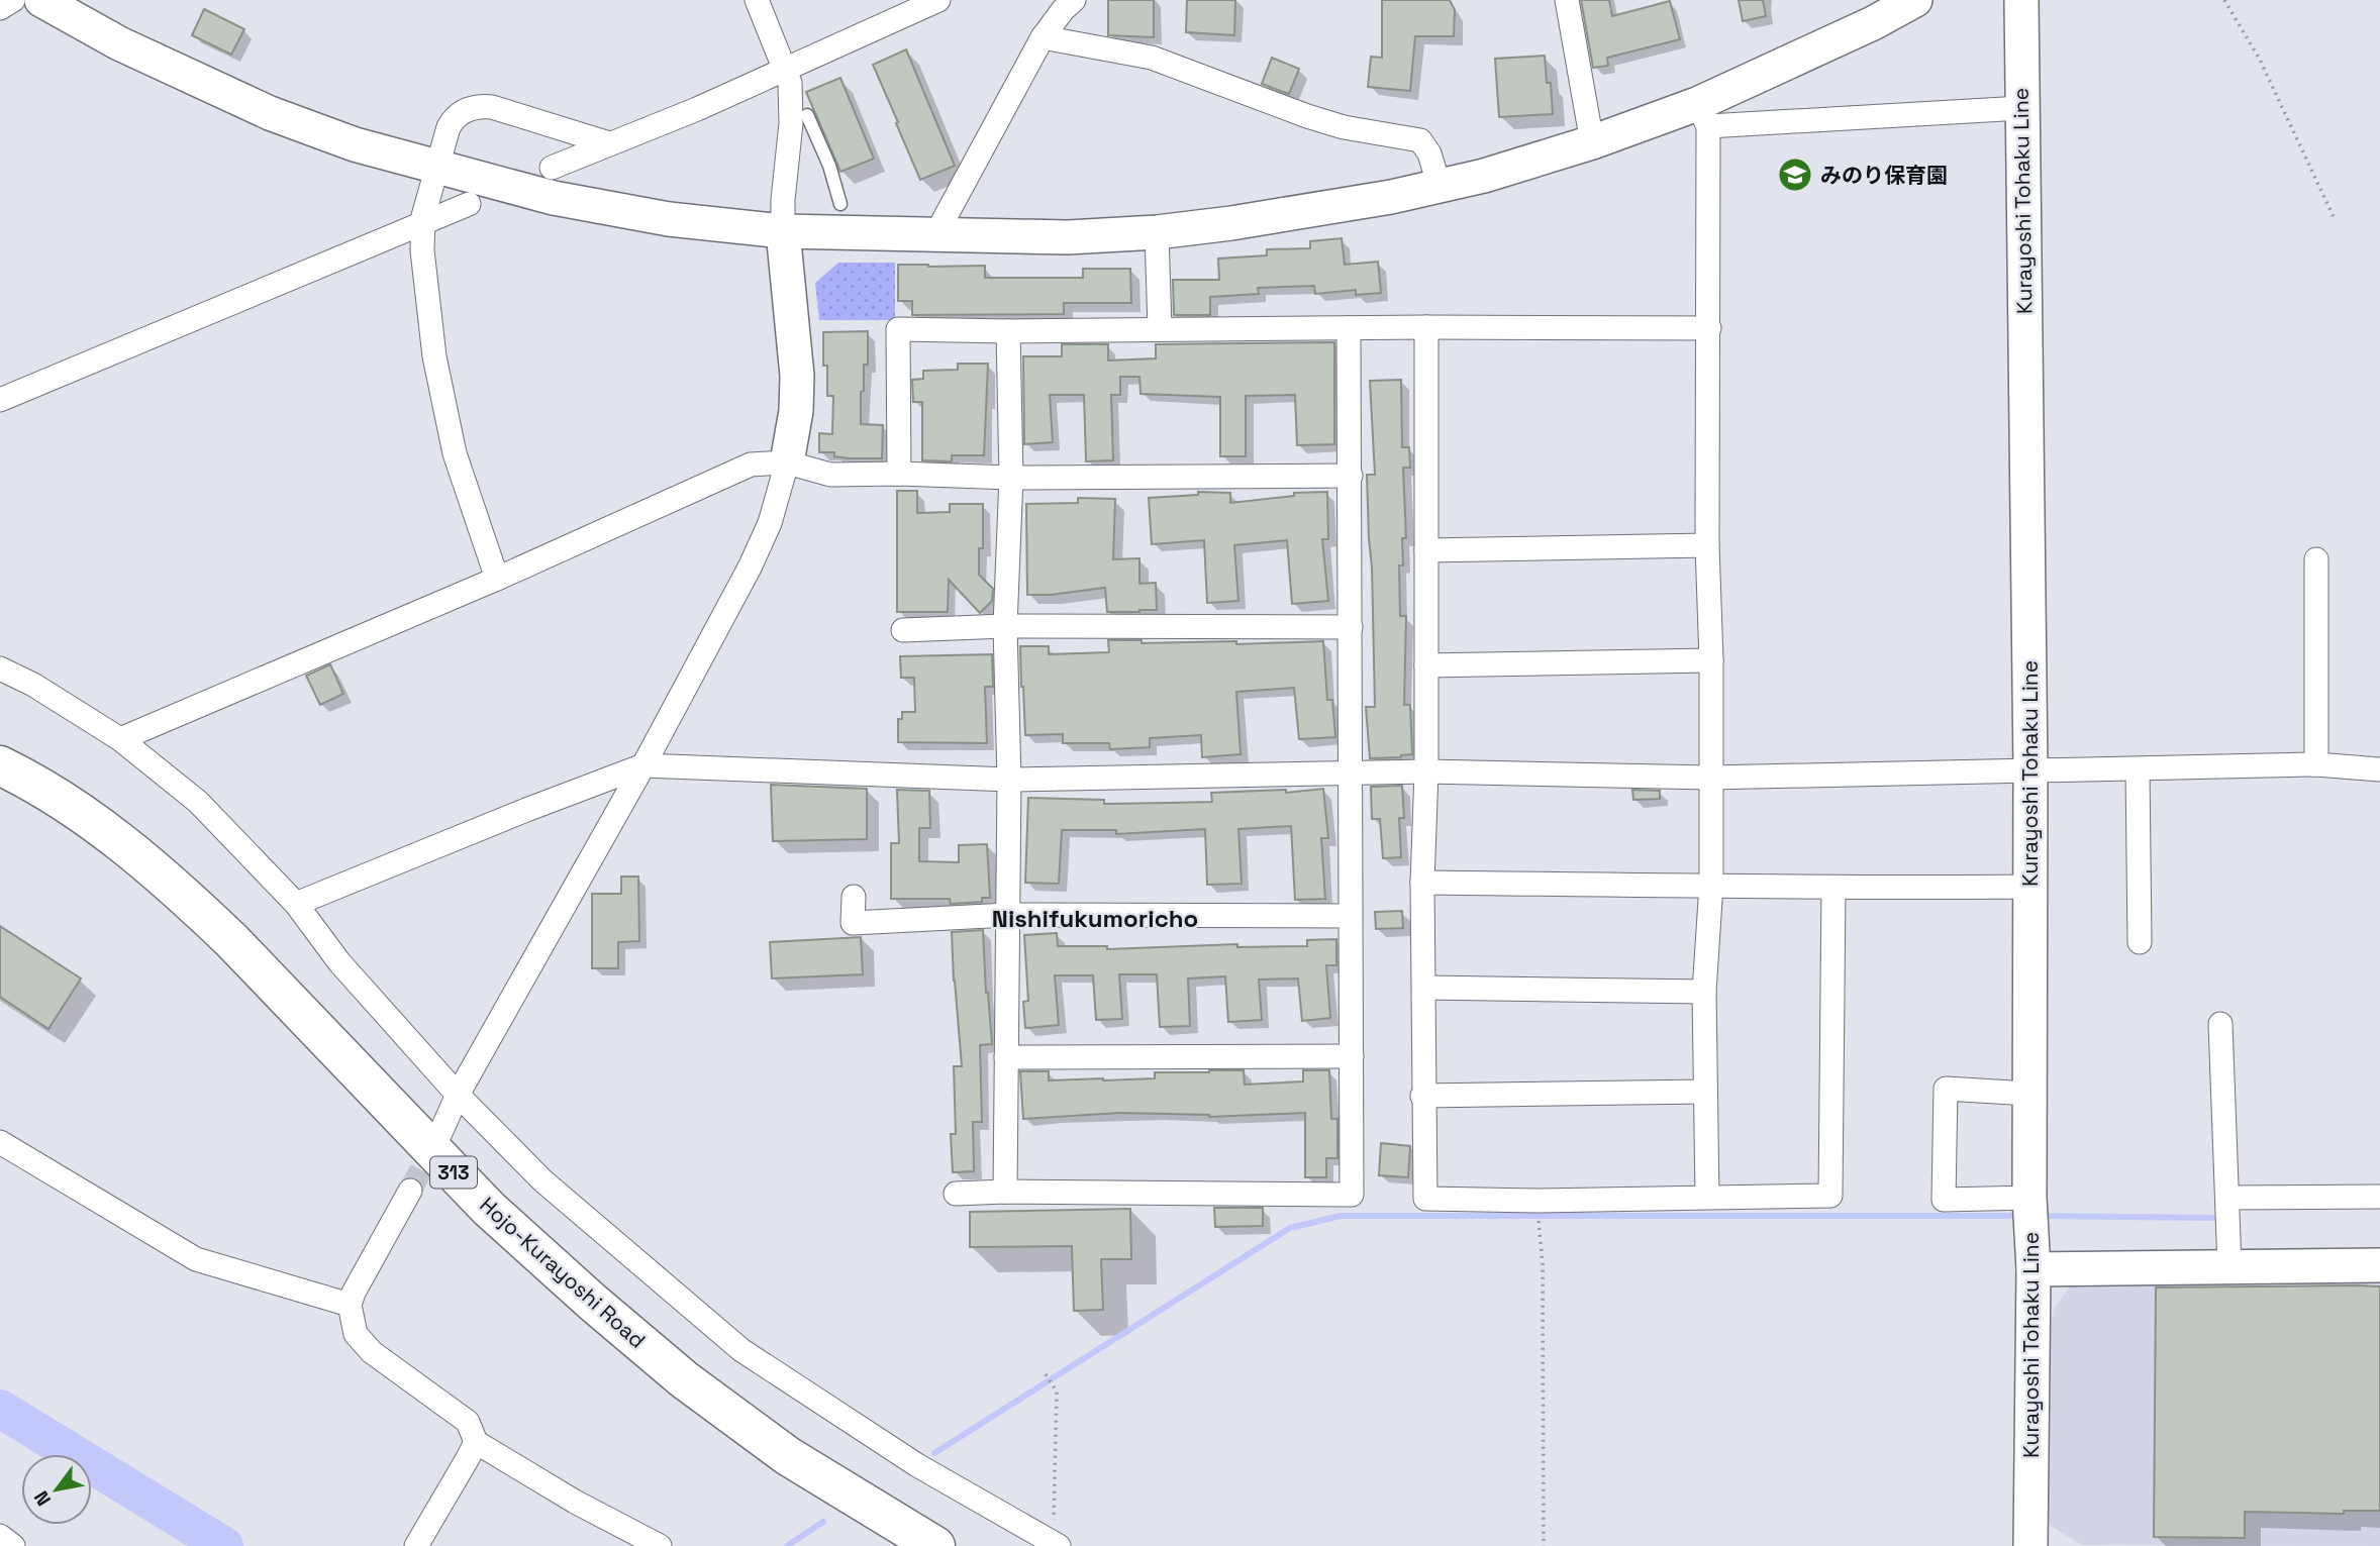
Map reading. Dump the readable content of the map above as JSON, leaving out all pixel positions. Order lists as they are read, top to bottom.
{
  "streets": {
    "highway": ["313", "Hojo-Kurayoshi Road"],
    "street": ["Kurayoshi Tohaku Line"]
  },
  "districts": ["Nishifukumoricho"],
  "places": {
    "school or university": ["みのり保育園"]
  },
  "north": "bottom left"
}
